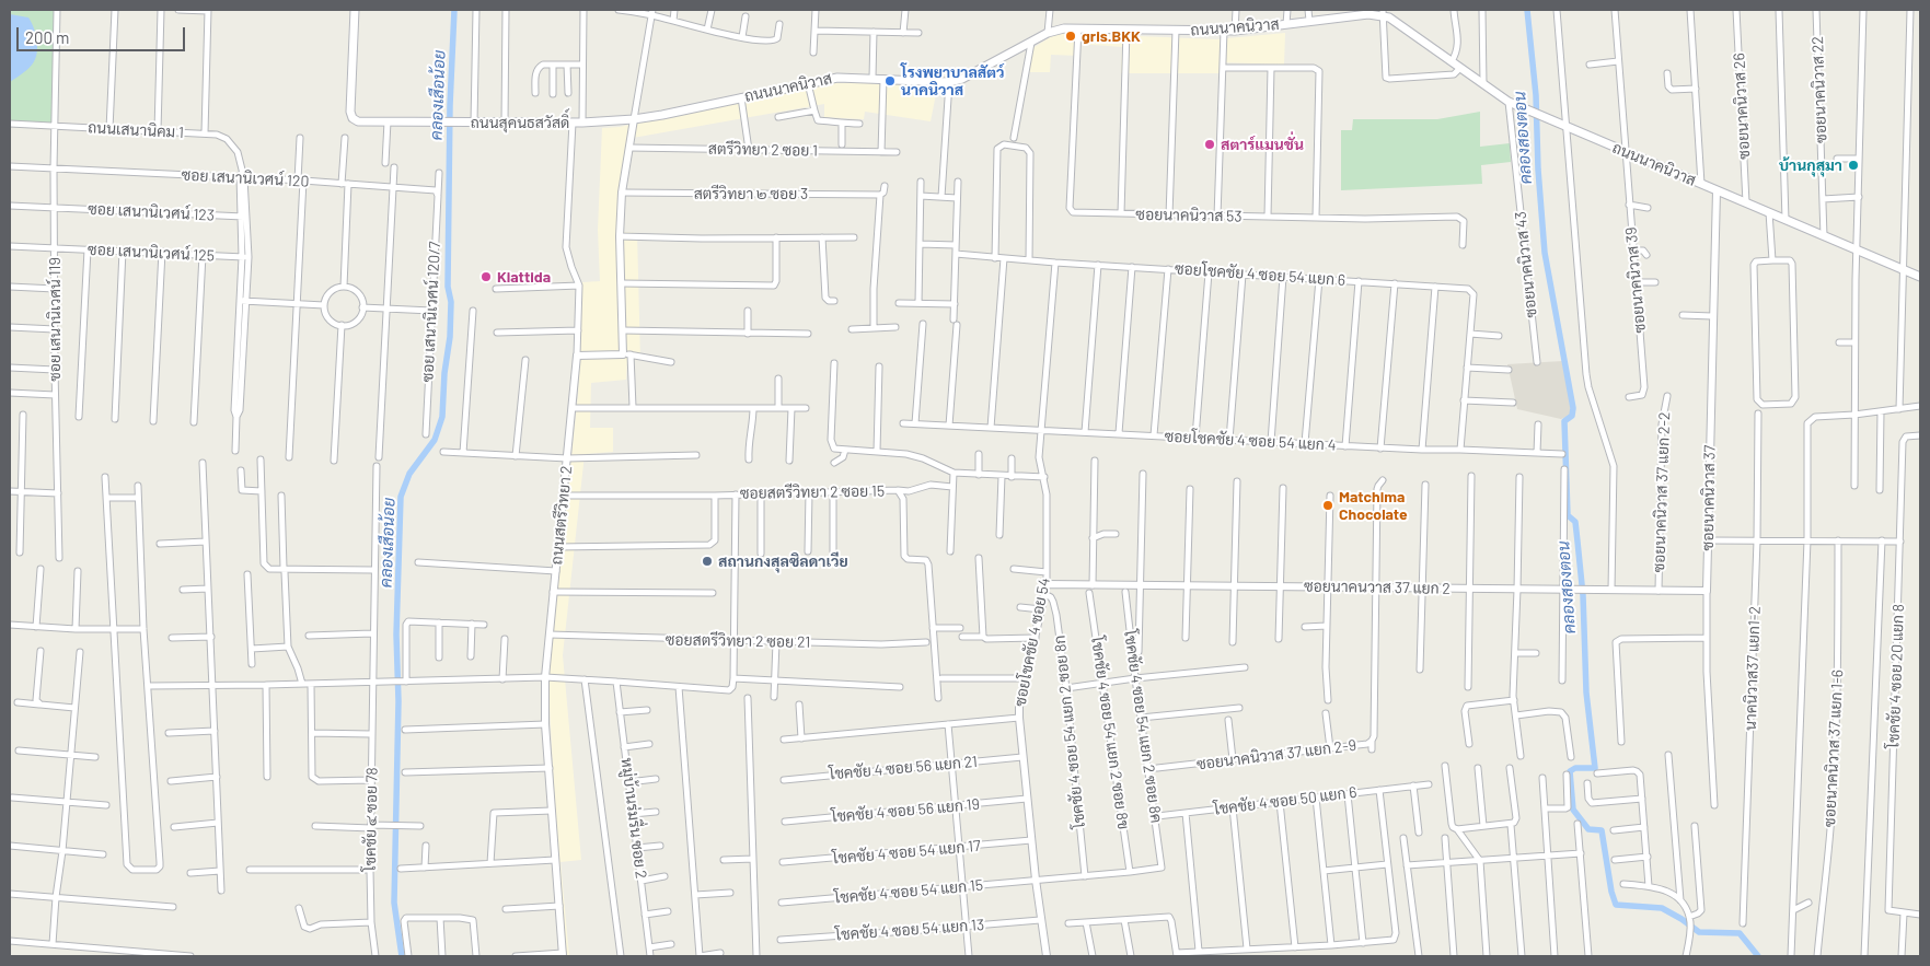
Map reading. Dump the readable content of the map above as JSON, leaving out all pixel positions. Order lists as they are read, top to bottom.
{
  "streets": {
    "main road": ["ถนนนาคนิวาส", "ถนนสุคนธสวัสดิ์"],
    "street": [
      "ซอยนาคนิวาส 22",
      "ซอยนาคนิวาส 26",
      "ถนนเสนานิคม 1",
      "สตรีวิทยา 2 ซอย 1",
      "ซอย เสนานิเวศน์ 120",
      "สตรีวิทยา ๒ ซอย 3",
      "ซอย เสนานิเวศน์ 123",
      "ซอยนาคนิวาส 53",
      "ซอย เสนานิเวศน์ 125",
      "ซอยนาคนิวาส 43",
      "ซอยโชคชัย 4 ซอย 54 แยก 6",
      "ซอยนาคนิวาส 39",
      "ซอย เสนานิเวศน์ 120/7",
      "ซอย เสนานิเวศน์ 119",
      "ซอยโชคชัย 4 ซอย 54 แยก 4",
      "ซอยสตรีวิทยา 2 ซอย 15",
      "ซอยนาคนิวาส 37 แยก 2-2",
      "ซอยนาคนิวาส 37",
      "ถนนสตรีวิทยา 2",
      "ซอยนาคนวาส 37 แยก 2",
      "ซอยสตรีวิทยา 2 ซอย 21",
      "ซอยโชคชัย 4 ซอย 54",
      "นาคนิวาส37 แยก1-2",
      "โชคชัย 4 ซอย 20 แยก 8",
      "โชคชัย 4 ซอย 54 แยก 2 ซอย 8ค",
      "โชคชัย 4 ซอย 54 แยก 2 ซอย 8ก",
      "โชคชัย 4 ซอย 54 แยก 2 ซอย 8ข",
      "ซอยนาคนิวาส 37 แยก 1-6",
      "ซอยนาคนิวาส 37 แยก 2-9",
      "โชคชัย 4 ซอย 56 แยก 21",
      "โชคชัย 4 ซอย 50 แยก 6",
      "โชคชัย 4 ซอย 56 แยก 19",
      "หมู่บ้านร่มรื่น ซอย 2",
      "โชคชัย ๔ ซอย 78",
      "โชคชัย 4 ซอย 54 แยก 17",
      "โชคชัย 4 ซอย 54 แยก 15",
      "โชคชัย 4 ซอย 54 แยก 13"
    ]
  },
  "crossings": [
    ["ถนนนาคนิวาส", "ซอยนาคนิวาส 22"],
    ["ถนนนาคนิวาส", "ซอยนาคนิวาส 26"],
    ["ถนนนาคนิวาส", "ถนนสุคนธสวัสดิ์"],
    ["ถนนนาคนิวาส", "ซอยนาคนิวาส 53"],
    ["ถนนนาคนิวาส", "ซอยนาคนิวาส 43"],
    ["ถนนนาคนิวาส", "ซอยนาคนิวาส 39"],
    ["ถนนนาคนิวาส", "ซอยนาคนิวาส 37"],
    ["ถนนเสนานิคม 1", "ซอย เสนานิเวศน์ 120"],
    ["ถนนเสนานิคม 1", "ซอย เสนานิเวศน์ 123"],
    ["ถนนเสนานิคม 1", "ซอย เสนานิเวศน์ 125"],
    ["ถนนเสนานิคม 1", "ซอย เสนานิเวศน์ 119"],
    ["ซอย เสนานิเวศน์ 120", "ซอย เสนานิเวศน์ 120/7"],
    ["ซอย เสนานิเวศน์ 120", "ซอย เสนานิเวศน์ 119"],
    ["ซอย เสนานิเวศน์ 123", "ซอย เสนานิเวศน์ 119"],
    ["ซอย เสนานิเวศน์ 125", "ซอย เสนานิเวศน์ 119"],
    ["ซอยโชคชัย 4 ซอย 54 แยก 6", "ซอยโชคชัย 4 ซอย 54"],
    ["ซอยโชคชัย 4 ซอย 54 แยก 4", "ซอยโชคชัย 4 ซอย 54"],
    ["ซอยสตรีวิทยา 2 ซอย 15", "ถนนสตรีวิทยา 2"],
    ["ซอยนาคนิวาส 37 แยก 2-2", "ซอยนาคนวาส 37 แยก 2"],
    ["ซอยนาคนิวาส 37", "ซอยนาคนวาส 37 แยก 2"],
    ["ถนนสตรีวิทยา 2", "ซอยสตรีวิทยา 2 ซอย 21"],
    ["ซอยนาคนวาส 37 แยก 2", "ซอยโชคชัย 4 ซอย 54"],
    ["ซอยนาคนวาส 37 แยก 2", "ซอยนาคนิวาส 37 แยก 2-9"],
    ["ซอยโชคชัย 4 ซอย 54", "โชคชัย 4 ซอย 54 แยก 2 ซอย 8ก"],
    ["ซอยโชคชัย 4 ซอย 54", "โชคชัย 4 ซอย 56 แยก 21"],
    ["ซอยโชคชัย 4 ซอย 54", "โชคชัย 4 ซอย 56 แยก 19"],
    ["ซอยโชคชัย 4 ซอย 54", "โชคชัย 4 ซอย 54 แยก 17"],
    ["ซอยโชคชัย 4 ซอย 54", "โชคชัย 4 ซอย 54 แยก 15"],
    ["ซอยโชคชัย 4 ซอย 54", "โชคชัย 4 ซอย 54 แยก 13"],
    ["โชคชัย 4 ซอย 54 แยก 2 ซอย 8ค", "โชคชัย 4 ซอย 54 แยก 15"],
    ["โชคชัย 4 ซอย 54 แยก 2 ซอย 8ก", "โชคชัย 4 ซอย 54 แยก 15"],
    ["โชคชัย 4 ซอย 54 แยก 2 ซอย 8ข", "โชคชัย 4 ซอย 54 แยก 15"]
  ],
  "water": ["คลองเสือน้อย", "คลองสองตอน"],
  "places": [
    "gris.BKK",
    "โรงพยาบาลสัตว์ นาคนิวาส",
    "สตาร์แมนชั่น",
    "บ้านกุสุมา",
    "Kiattida",
    "Matchima Chocolate",
    "สถานกงสุลซิลดาเวีย"
  ],
  "scale_bar": "200 m"
}
